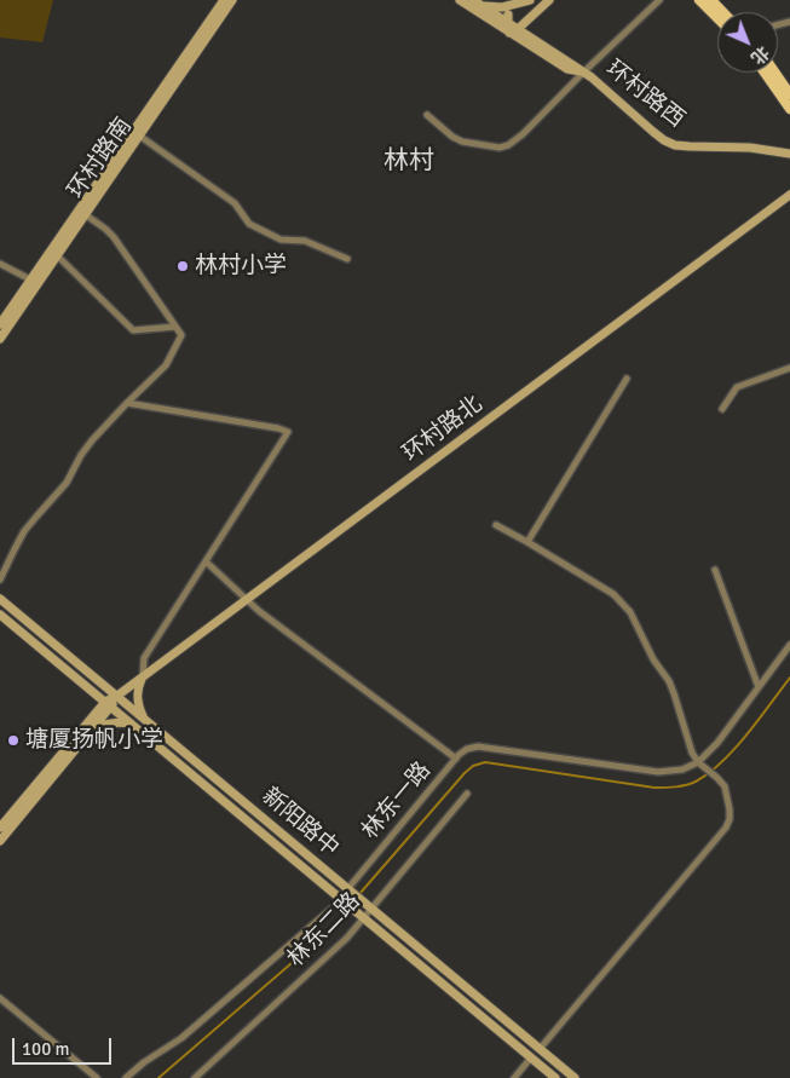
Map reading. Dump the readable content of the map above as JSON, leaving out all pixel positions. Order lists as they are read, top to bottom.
{
  "streets": {
    "main road": [
      "环村路西",
      "环村路南",
      "环村路北",
      "新阳路中"
    ],
    "street": ["林东一路", "林东二路"]
  },
  "crossings": [
    ["环村路北", "新阳路中"],
    ["林东一路", "新阳路中"],
    ["新阳路中", "林东二路"]
  ],
  "districts": ["林村"],
  "places": ["林村小学", "塘厦扬帆小学"],
  "scale_bar": "100 m",
  "north": "bottom right"
}
